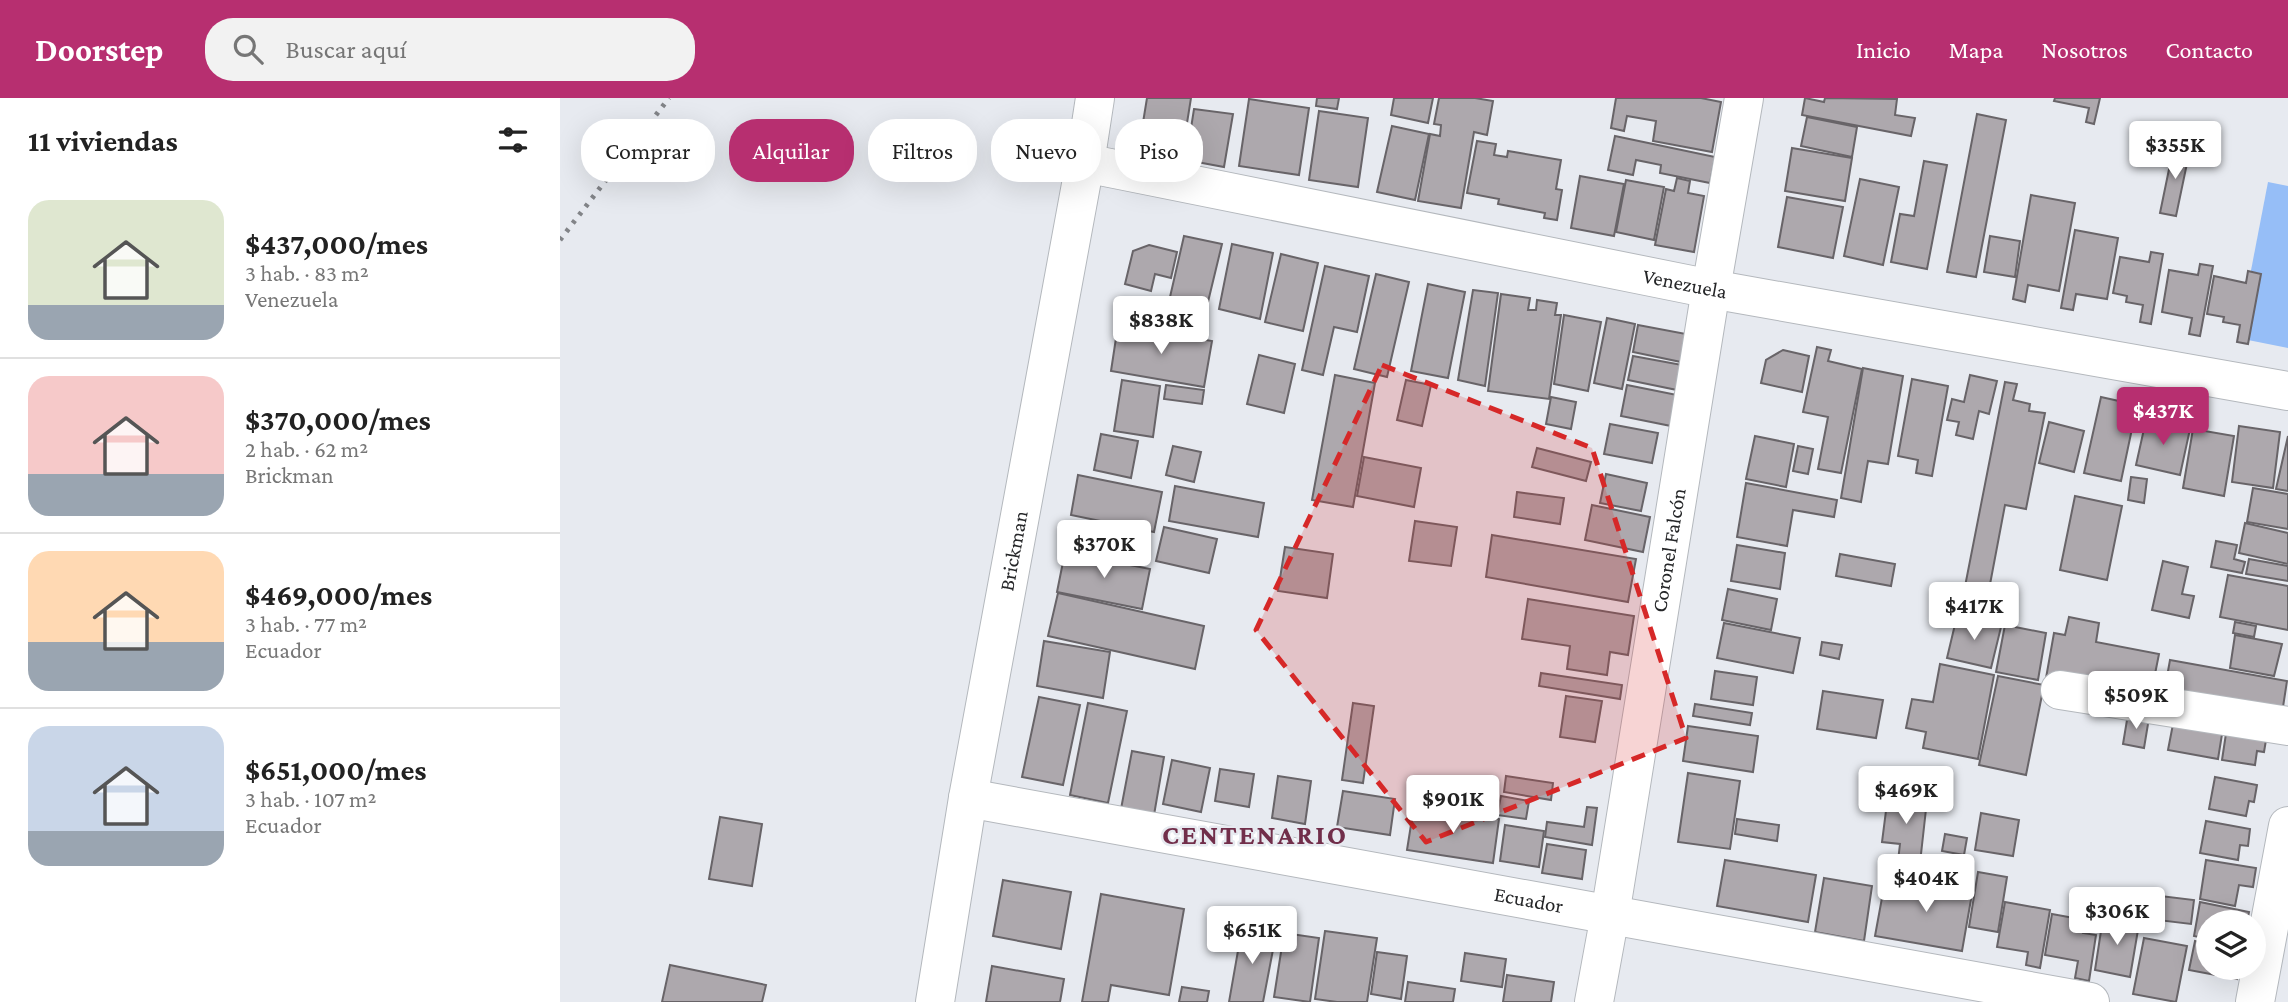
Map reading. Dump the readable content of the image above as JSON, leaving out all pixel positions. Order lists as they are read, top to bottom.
{
  "streets": {
    "street": [
      "Venezuela",
      "Brickman",
      "Coronel Falcón",
      "Ecuador"
    ]
  },
  "crossings": [
    ["Venezuela", "Coronel Falcón"],
    ["Brickman", "Ecuador"],
    ["Coronel Falcón", "Ecuador"]
  ],
  "districts": ["CENTENARIO"],
  "page": {
    "header": "Doorstep",
    "search": "Buscar aquí",
    "nav": [
      "Inicio",
      "Mapa",
      "Nosotros",
      "Contacto"
    ],
    "heading": "11 viviendas",
    "chip": [
      "Comprar",
      "Alquilar",
      "Filtros",
      "Nuevo",
      "Piso"
    ],
    "price": [
      "$355K",
      "$838K",
      "$437K",
      "$370K",
      "$417K",
      "$509K",
      "$469K",
      "$901K",
      "$404K",
      "$306K",
      "$651K"
    ],
    "list": [
      {
        "name": "$437,000/mes",
        "note": "3 hab. · 83 m² · Venezuela"
      },
      {
        "name": "$370,000/mes",
        "note": "2 hab. · 62 m² · Brickman"
      },
      {
        "name": "$469,000/mes",
        "note": "3 hab. · 77 m² · Ecuador"
      },
      {
        "name": "$651,000/mes",
        "note": "3 hab. · 107 m² · Ecuador"
      }
    ]
  }
}
